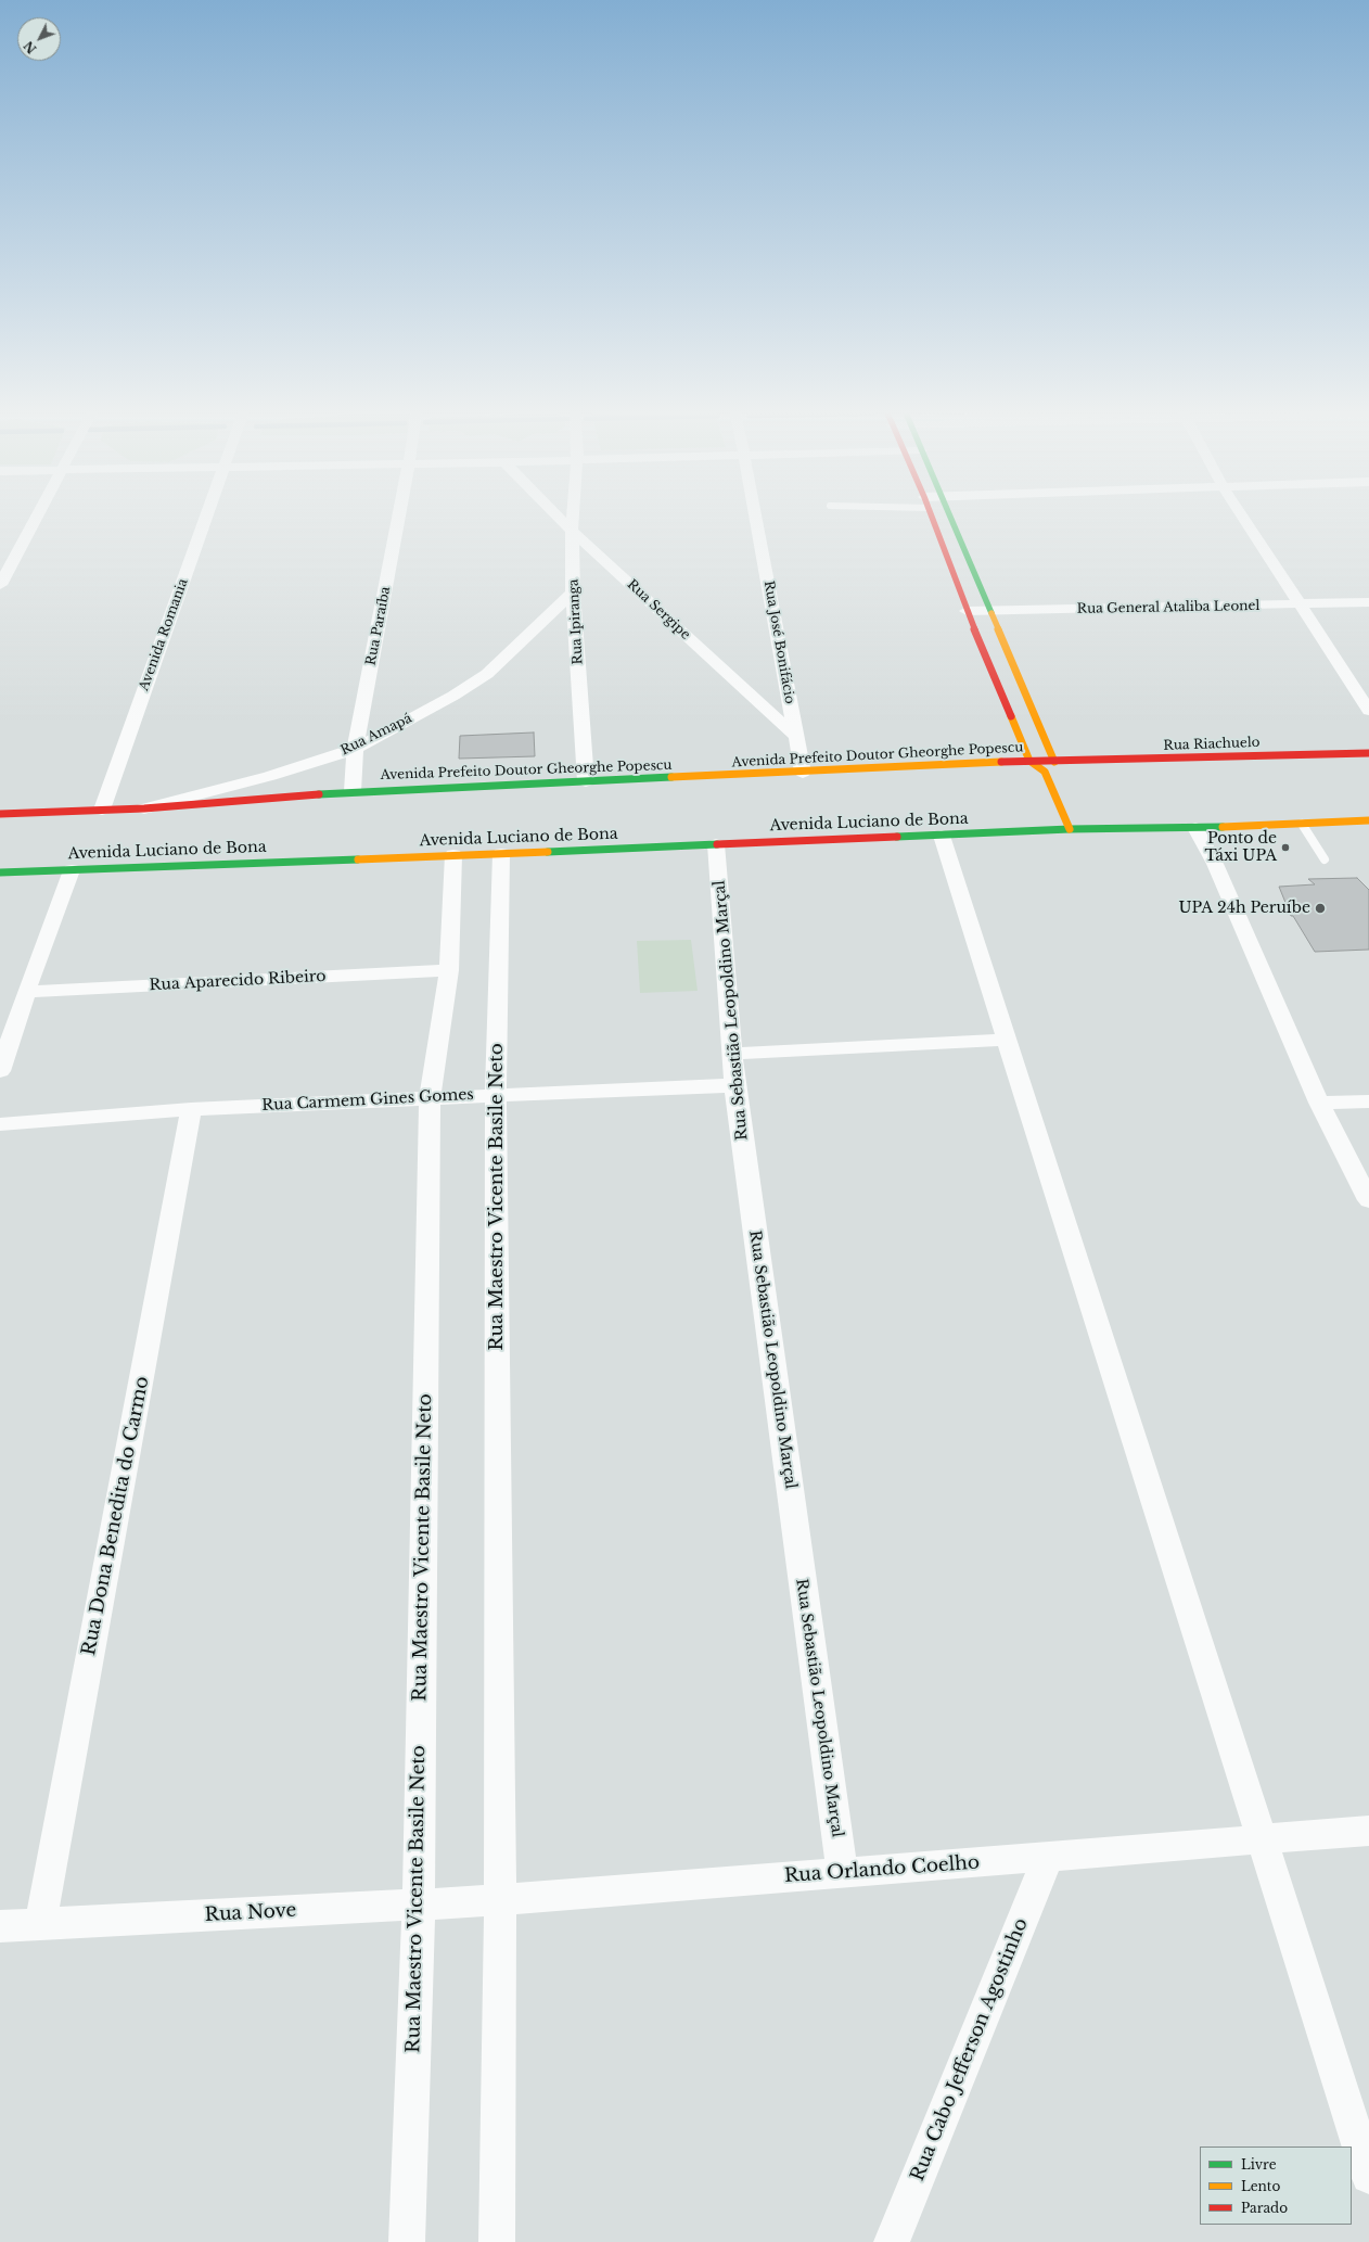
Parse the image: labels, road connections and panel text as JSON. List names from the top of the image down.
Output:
{
  "streets": {
    "main road": ["Rua Riachuelo", "Avenida Prefeito Doutor Gheorghe Popescu", "Avenida Luciano de Bona"],
    "street": [
      "Rua General Ataliba Leonel",
      "Rua Sergipe",
      "Rua Ipiranga",
      "Rua Paraíba",
      "Avenida Romania",
      "Rua José Bonifácio",
      "Rua Amapá",
      "Rua Aparecido Ribeiro",
      "Rua Sebastião Leopoldino Marçal",
      "Rua Carmem Gines Gomes",
      "Rua Maestro Vicente Basile Neto",
      "Rua Dona Benedita do Carmo",
      "Rua Orlando Coelho",
      "Rua Nove",
      "Rua Cabo Jefferson Agostinho"
    ]
  },
  "crossings": [
    ["Rua Sergipe", "Rua Ipiranga"],
    ["Rua Sergipe", "Rua José Bonifácio"],
    ["Rua Ipiranga", "Rua Amapá"],
    ["Rua Ipiranga", "Avenida Prefeito Doutor Gheorghe Popescu"],
    ["Rua Paraíba", "Rua Amapá"],
    ["Rua Paraíba", "Avenida Prefeito Doutor Gheorghe Popescu"],
    ["Avenida Romania", "Avenida Prefeito Doutor Gheorghe Popescu"],
    ["Rua José Bonifácio", "Avenida Prefeito Doutor Gheorghe Popescu"],
    ["Rua Amapá", "Avenida Prefeito Doutor Gheorghe Popescu"],
    ["Rua Riachuelo", "Avenida Prefeito Doutor Gheorghe Popescu"],
    ["Avenida Luciano de Bona", "Rua Sebastião Leopoldino Marçal"],
    ["Avenida Luciano de Bona", "Rua Maestro Vicente Basile Neto"],
    ["Rua Aparecido Ribeiro", "Rua Maestro Vicente Basile Neto"],
    ["Rua Sebastião Leopoldino Marçal", "Rua Carmem Gines Gomes"],
    ["Rua Sebastião Leopoldino Marçal", "Rua Orlando Coelho"],
    ["Rua Carmem Gines Gomes", "Rua Maestro Vicente Basile Neto"],
    ["Rua Carmem Gines Gomes", "Rua Dona Benedita do Carmo"],
    ["Rua Maestro Vicente Basile Neto", "Rua Orlando Coelho"],
    ["Rua Maestro Vicente Basile Neto", "Rua Nove"],
    ["Rua Dona Benedita do Carmo", "Rua Nove"],
    ["Rua Orlando Coelho", "Rua Nove"],
    ["Rua Orlando Coelho", "Rua Cabo Jefferson Agostinho"]
  ],
  "places": ["Ponto de Táxi UPA", "UPA 24h Peruíbe"],
  "legend": ["Livre", "Lento", "Parado"],
  "north": "bottom left"
}
